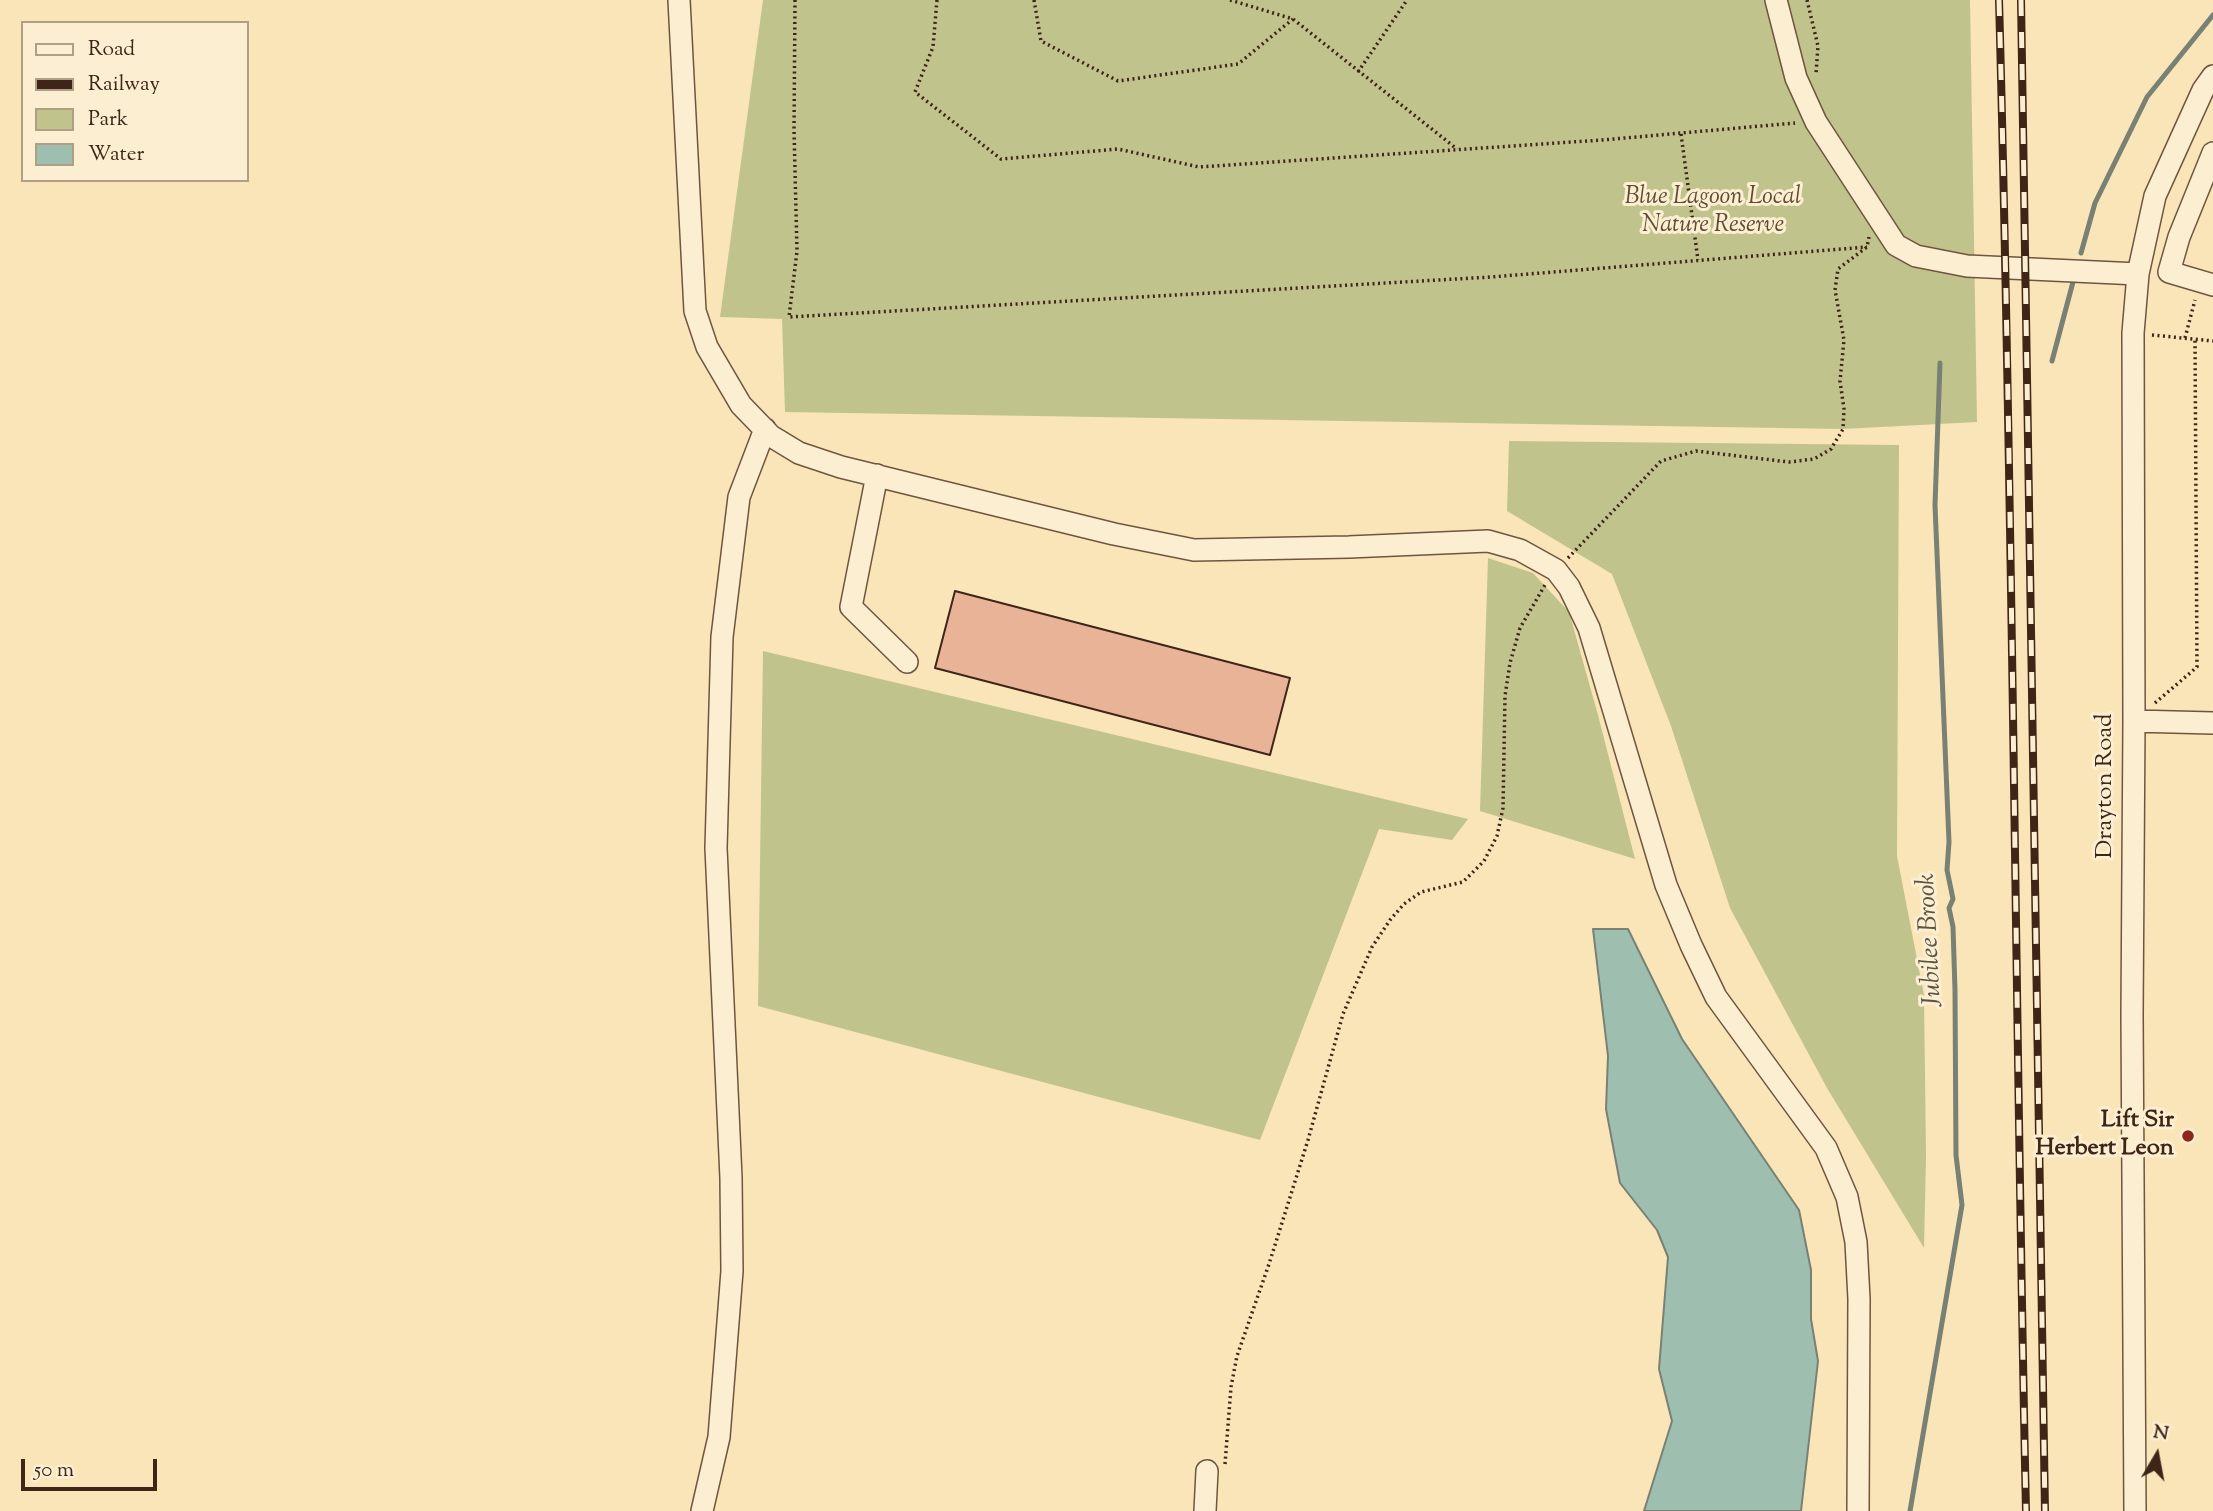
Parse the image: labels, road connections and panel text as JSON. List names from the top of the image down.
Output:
{
  "streets": {
    "street": ["Drayton Road"]
  },
  "water": ["Jubilee Brook"],
  "parks": ["Blue Lagoon Local Nature Reserve"],
  "places": ["Lift Sir Herbert Leon"],
  "legend": [
    "Road",
    "Railway",
    "Park",
    "Water"
  ],
  "scale_bar": "50 m",
  "north": "top"
}
